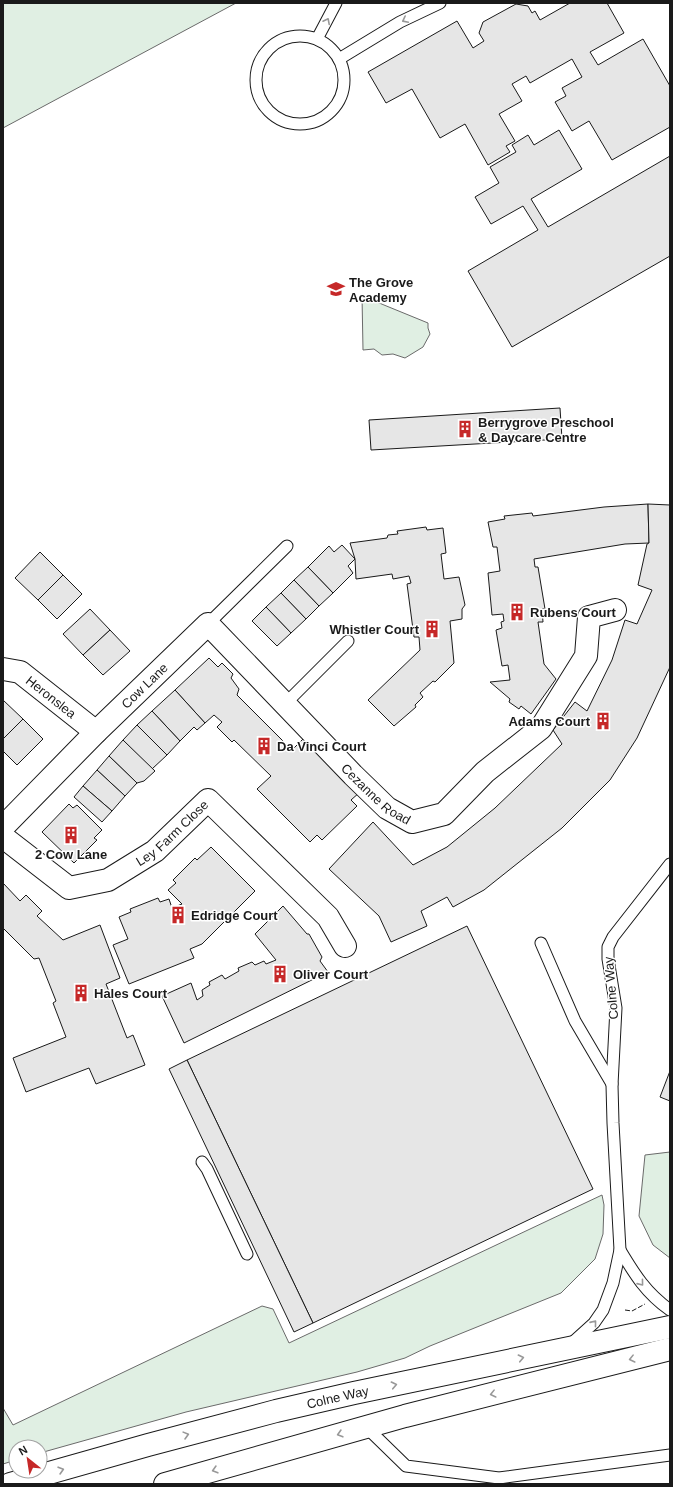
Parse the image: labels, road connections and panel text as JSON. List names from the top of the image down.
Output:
{
  "streets": {
    "main road": [
      "Cow Lane",
      "Heronslea",
      "Cezanne Road",
      "Ley Farm Close",
      "Colne Way"
    ]
  },
  "crossings": [
    ["Cow Lane", "Heronslea"],
    ["Cow Lane", "Cezanne Road"]
  ],
  "one_way": ["Colne Way"],
  "places": {
    "school or university": ["The Grove Academy"],
    "building": [
      "Berrygrove Preschool & Daycare Centre",
      "Rubens Court",
      "Whistler Court",
      "Adams Court",
      "Da Vinci Court",
      "2 Cow Lane",
      "Edridge Court",
      "Oliver Court",
      "Hales Court"
    ]
  },
  "north": "top left"
}
